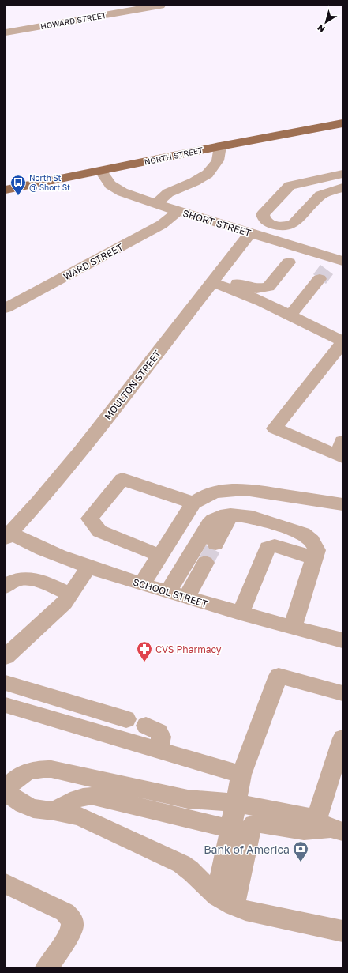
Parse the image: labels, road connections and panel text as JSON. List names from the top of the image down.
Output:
{
  "streets": {
    "main road": ["NORTH STREET"],
    "street": [
      "HOWARD STREET",
      "SHORT STREET",
      "WARD STREET",
      "MOULTON STREET",
      "SCHOOL STREET"
    ]
  },
  "crossings": [
    ["NORTH STREET", "SHORT STREET"],
    ["SHORT STREET", "WARD STREET"],
    ["SHORT STREET", "MOULTON STREET"],
    ["MOULTON STREET", "SCHOOL STREET"]
  ],
  "places": {
    "bus stop": ["North St @ Short St"],
    "pharmacy": ["CVS Pharmacy"],
    "bank": ["Bank of America"]
  },
  "north": "bottom left"
}
